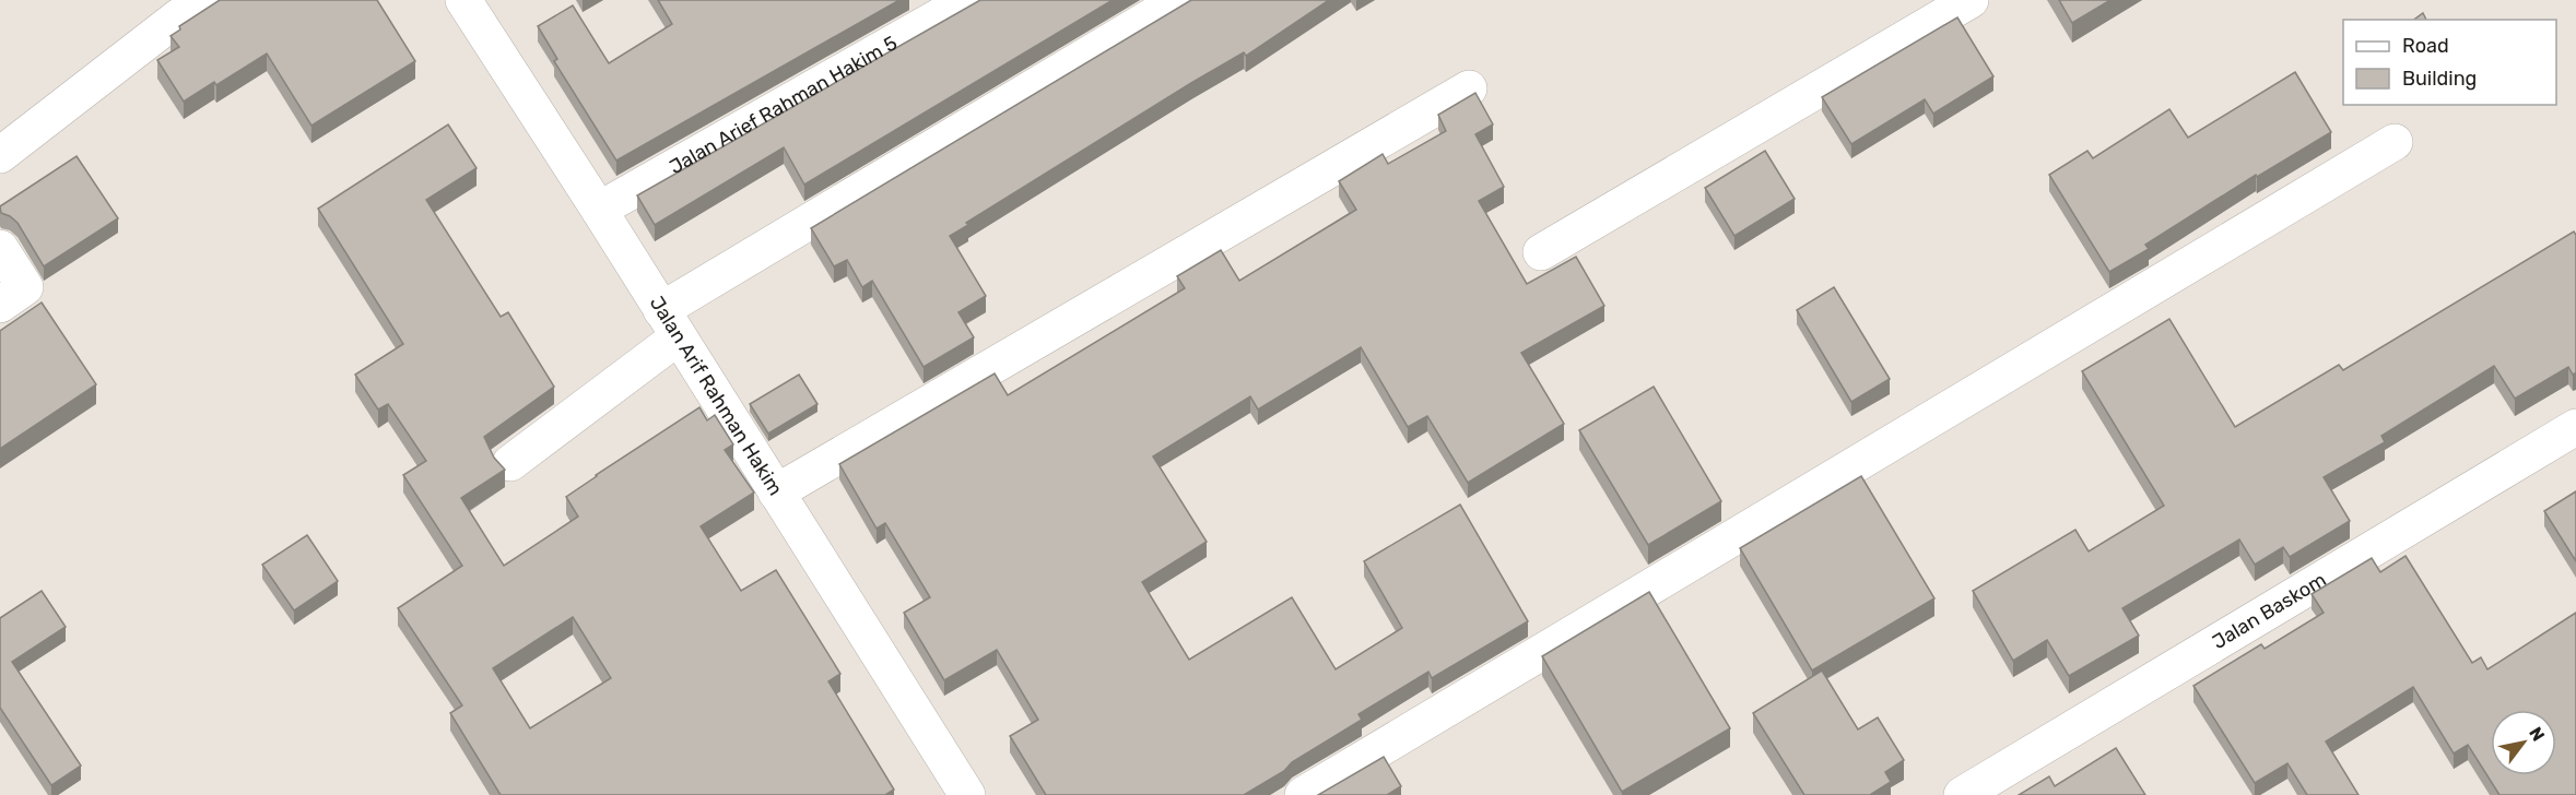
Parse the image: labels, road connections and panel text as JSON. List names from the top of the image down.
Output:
{
  "streets": {
    "street": ["Jalan Arief Rahman Hakim 5", "Jalan Arif Rahman Hakim", "Jalan Baskom"]
  },
  "crossings": [
    ["Jalan Arief Rahman Hakim 5", "Jalan Arif Rahman Hakim"]
  ],
  "legend": ["Road", "Building"],
  "north": "top right"
}
